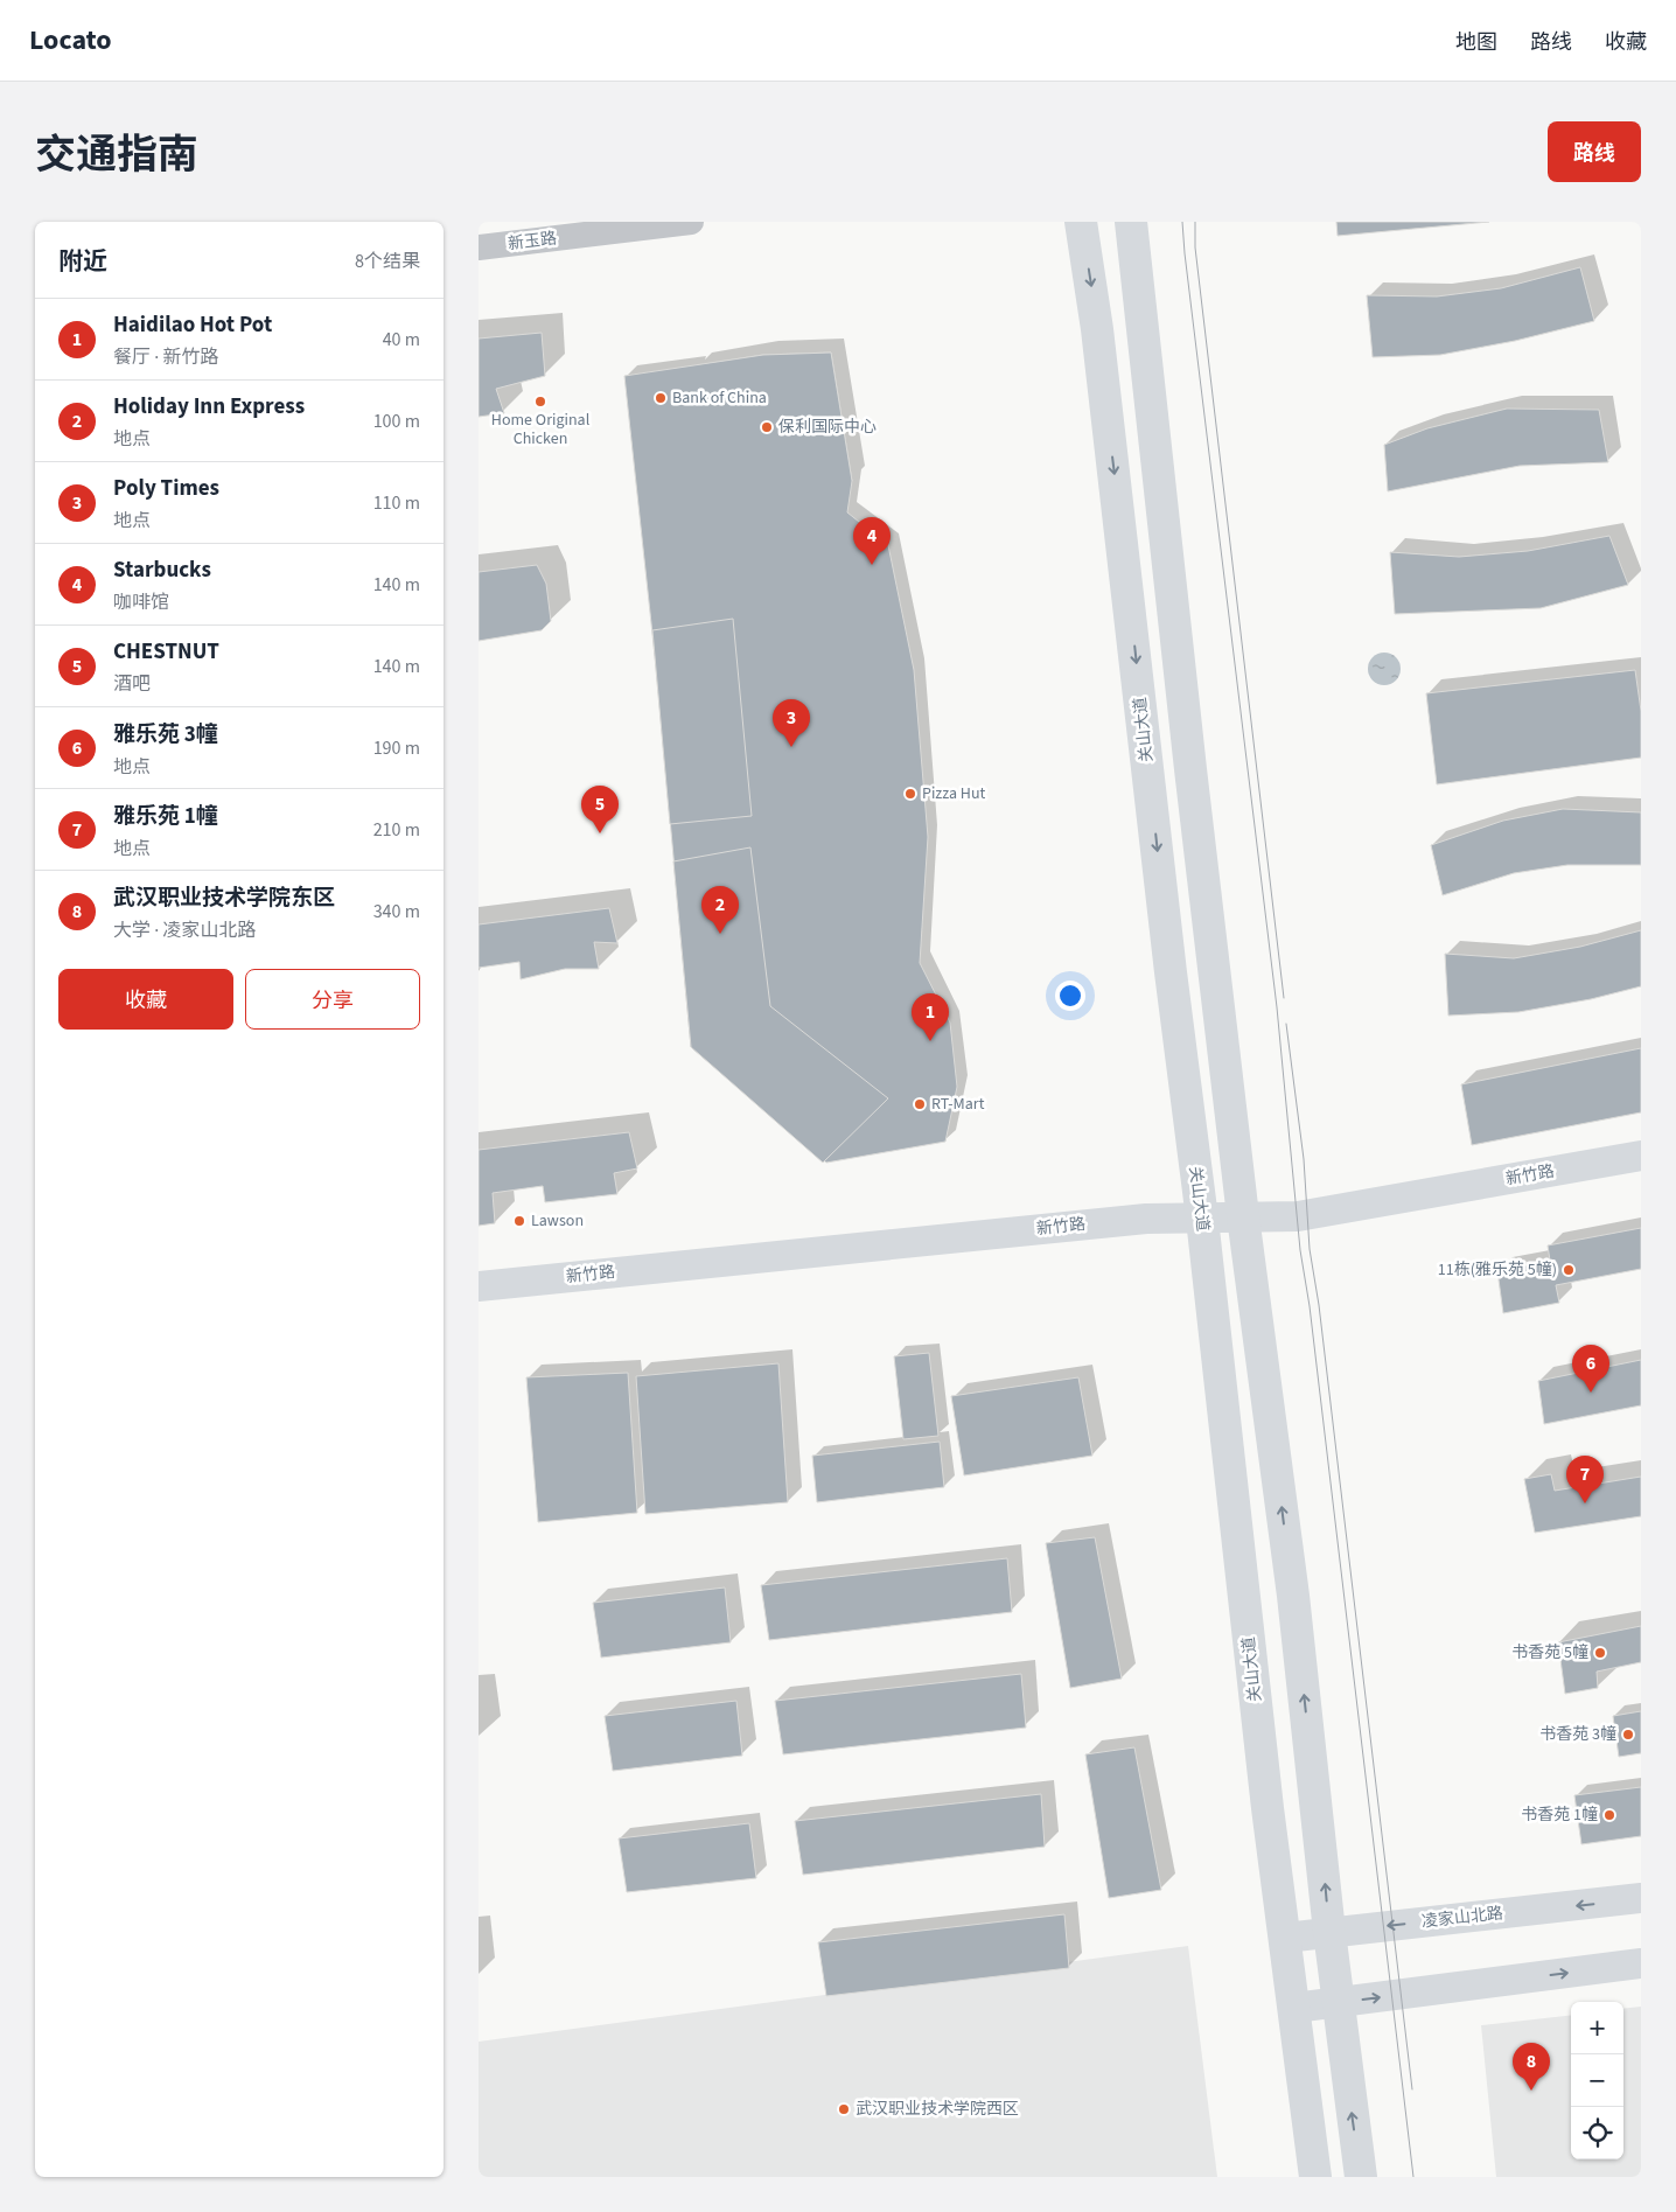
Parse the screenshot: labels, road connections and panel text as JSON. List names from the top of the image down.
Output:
{
  "streets": {
    "main road": ["关山大道", "新竹路", "凌家山北路"],
    "street": ["新玉路"]
  },
  "crossings": [
    ["关山大道", "新竹路"],
    ["关山大道", "凌家山北路"]
  ],
  "places": [
    "Bank of China",
    "Home Original Chicken",
    "保利国际中心",
    "Pizza Hut",
    "RT-Mart",
    "Lawson",
    "11栋(雅乐苑 5幢)",
    "书香苑 5幢",
    "书香苑 3幢",
    "书香苑 1幢",
    "武汉职业技术学院西区"
  ],
  "page": {
    "header": "Locato",
    "nav": ["地图", "路线", "收藏"],
    "title": "交通指南",
    "buttons": [
      "路线",
      ["收藏", "分享"]
    ],
    "heading": ["附近", "8个结果"],
    "list": [
      {
        "mark": "1",
        "name": "Haidilao Hot Pot",
        "note": "餐厅 · 新竹路",
        "value": "40 m"
      },
      {
        "mark": "2",
        "name": "Holiday Inn Express",
        "note": "地点",
        "value": "100 m"
      },
      {
        "mark": "3",
        "name": "Poly Times",
        "note": "地点",
        "value": "110 m"
      },
      {
        "mark": "4",
        "name": "Starbucks",
        "note": "咖啡馆",
        "value": "140 m"
      },
      {
        "mark": "5",
        "name": "CHESTNUT",
        "note": "酒吧",
        "value": "140 m"
      },
      {
        "mark": "6",
        "name": "雅乐苑 3幢",
        "note": "地点",
        "value": "190 m"
      },
      {
        "mark": "7",
        "name": "雅乐苑 1幢",
        "note": "地点",
        "value": "210 m"
      },
      {
        "mark": "8",
        "name": "武汉职业技术学院东区",
        "note": "大学 · 凌家山北路",
        "value": "340 m"
      }
    ],
    "pins": [
      "4",
      "3",
      "5",
      "2",
      "1",
      "6",
      "7",
      "8"
    ],
    "map_buttons": ["+", "−"]
  }
}
